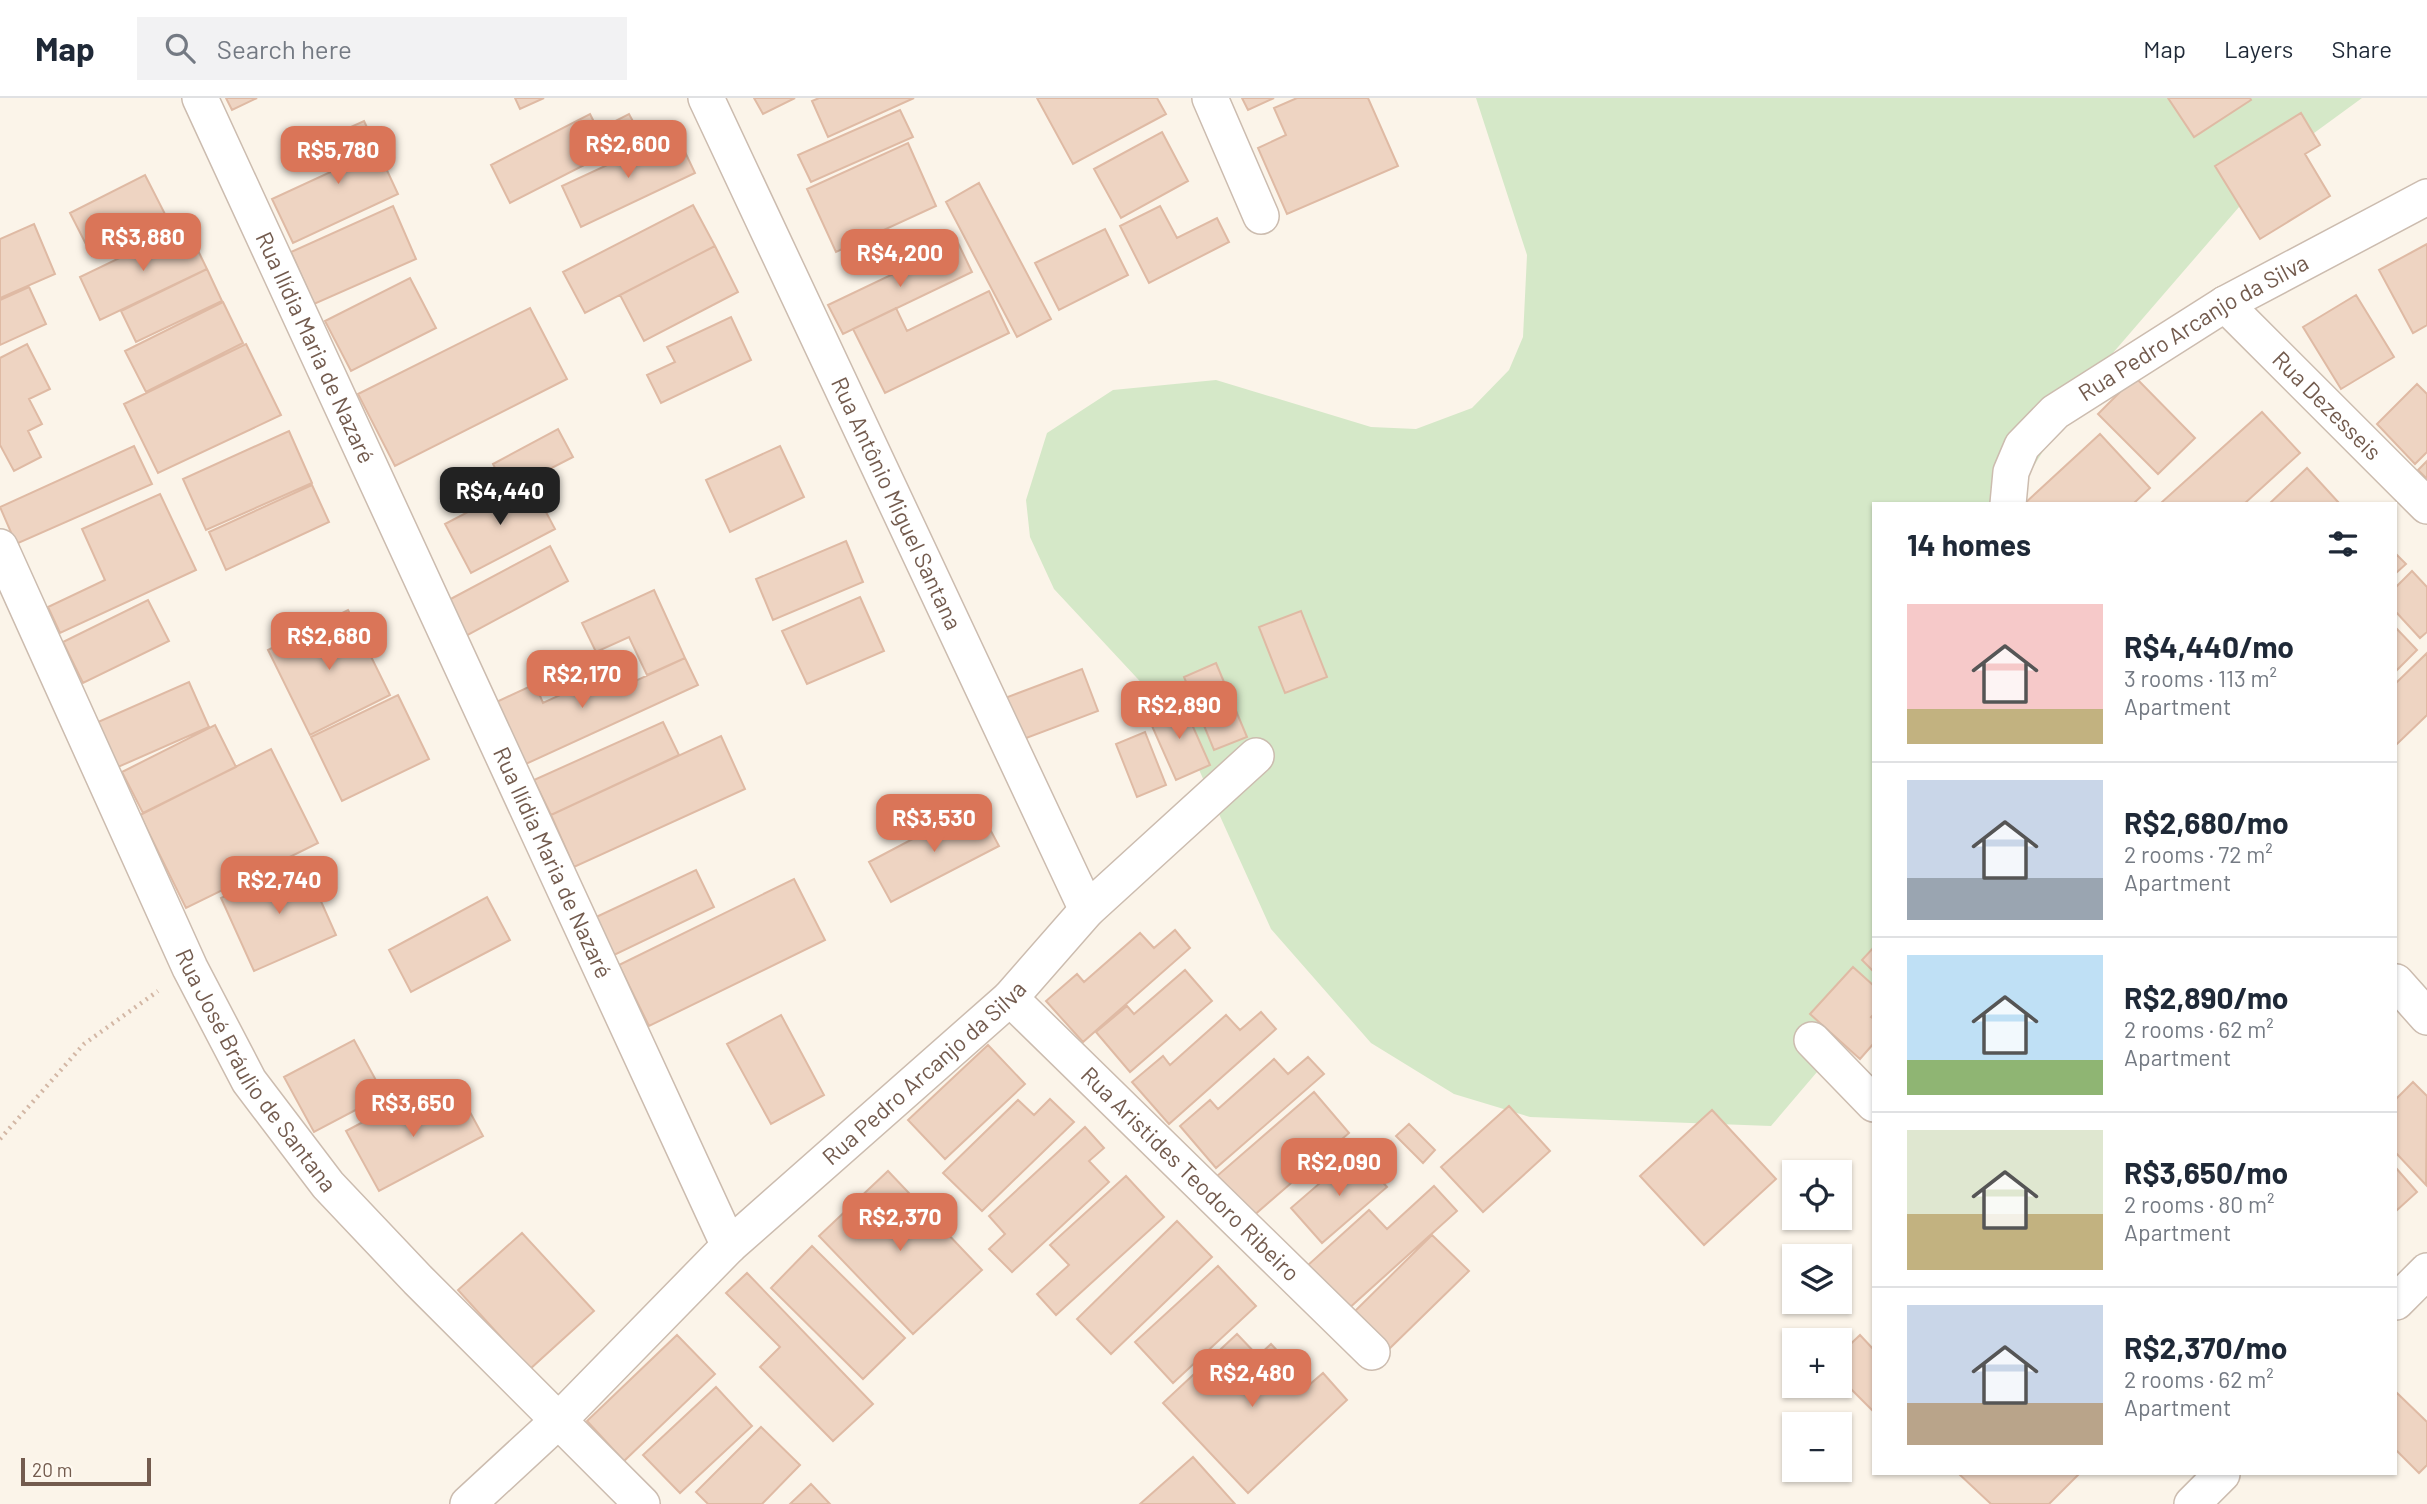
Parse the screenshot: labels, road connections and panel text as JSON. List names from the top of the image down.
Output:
{
  "streets": {
    "street": [
      "Rua Pedro Arcanjo da Silva",
      "Rua Ilídia Maria de Nazaré",
      "Rua Dezesseis",
      "Rua Antônio Miguel Santana",
      "Rua José Bráulio de Santana",
      "Rua Aristides Teodoro Ribeiro"
    ]
  },
  "crossings": [
    ["Rua Pedro Arcanjo da Silva", "Rua Ilídia Maria de Nazaré"],
    ["Rua Pedro Arcanjo da Silva", "Rua Dezesseis"],
    ["Rua Pedro Arcanjo da Silva", "Rua Antônio Miguel Santana"],
    ["Rua Pedro Arcanjo da Silva", "Rua José Bráulio de Santana"],
    ["Rua Pedro Arcanjo da Silva", "Rua Aristides Teodoro Ribeiro"]
  ],
  "scale_bar": "20 m",
  "page": {
    "header": "Map",
    "search": "Search here",
    "nav": ["Map", "Layers", "Share"],
    "price": [
      "R$2,600",
      "R$5,780",
      "R$3,880",
      "R$4,200",
      "R$4,440",
      "R$2,680",
      "R$2,170",
      "R$2,890",
      "R$3,530",
      "R$2,740",
      "R$3,650",
      "R$2,090",
      "R$2,370",
      "R$2,480"
    ],
    "heading": "14 homes",
    "list": [
      {
        "name": "R$4,440/mo",
        "note": "3 rooms · 113 m² · Apartment"
      },
      {
        "name": "R$2,680/mo",
        "note": "2 rooms · 72 m² · Apartment"
      },
      {
        "name": "R$2,890/mo",
        "note": "2 rooms · 62 m² · Apartment"
      },
      {
        "name": "R$3,650/mo",
        "note": "2 rooms · 80 m² · Apartment"
      },
      {
        "name": "R$2,370/mo",
        "note": "2 rooms · 62 m² · Apartment"
      }
    ],
    "map_buttons": ["+", "−"],
    "scale": "20 m"
  }
}
